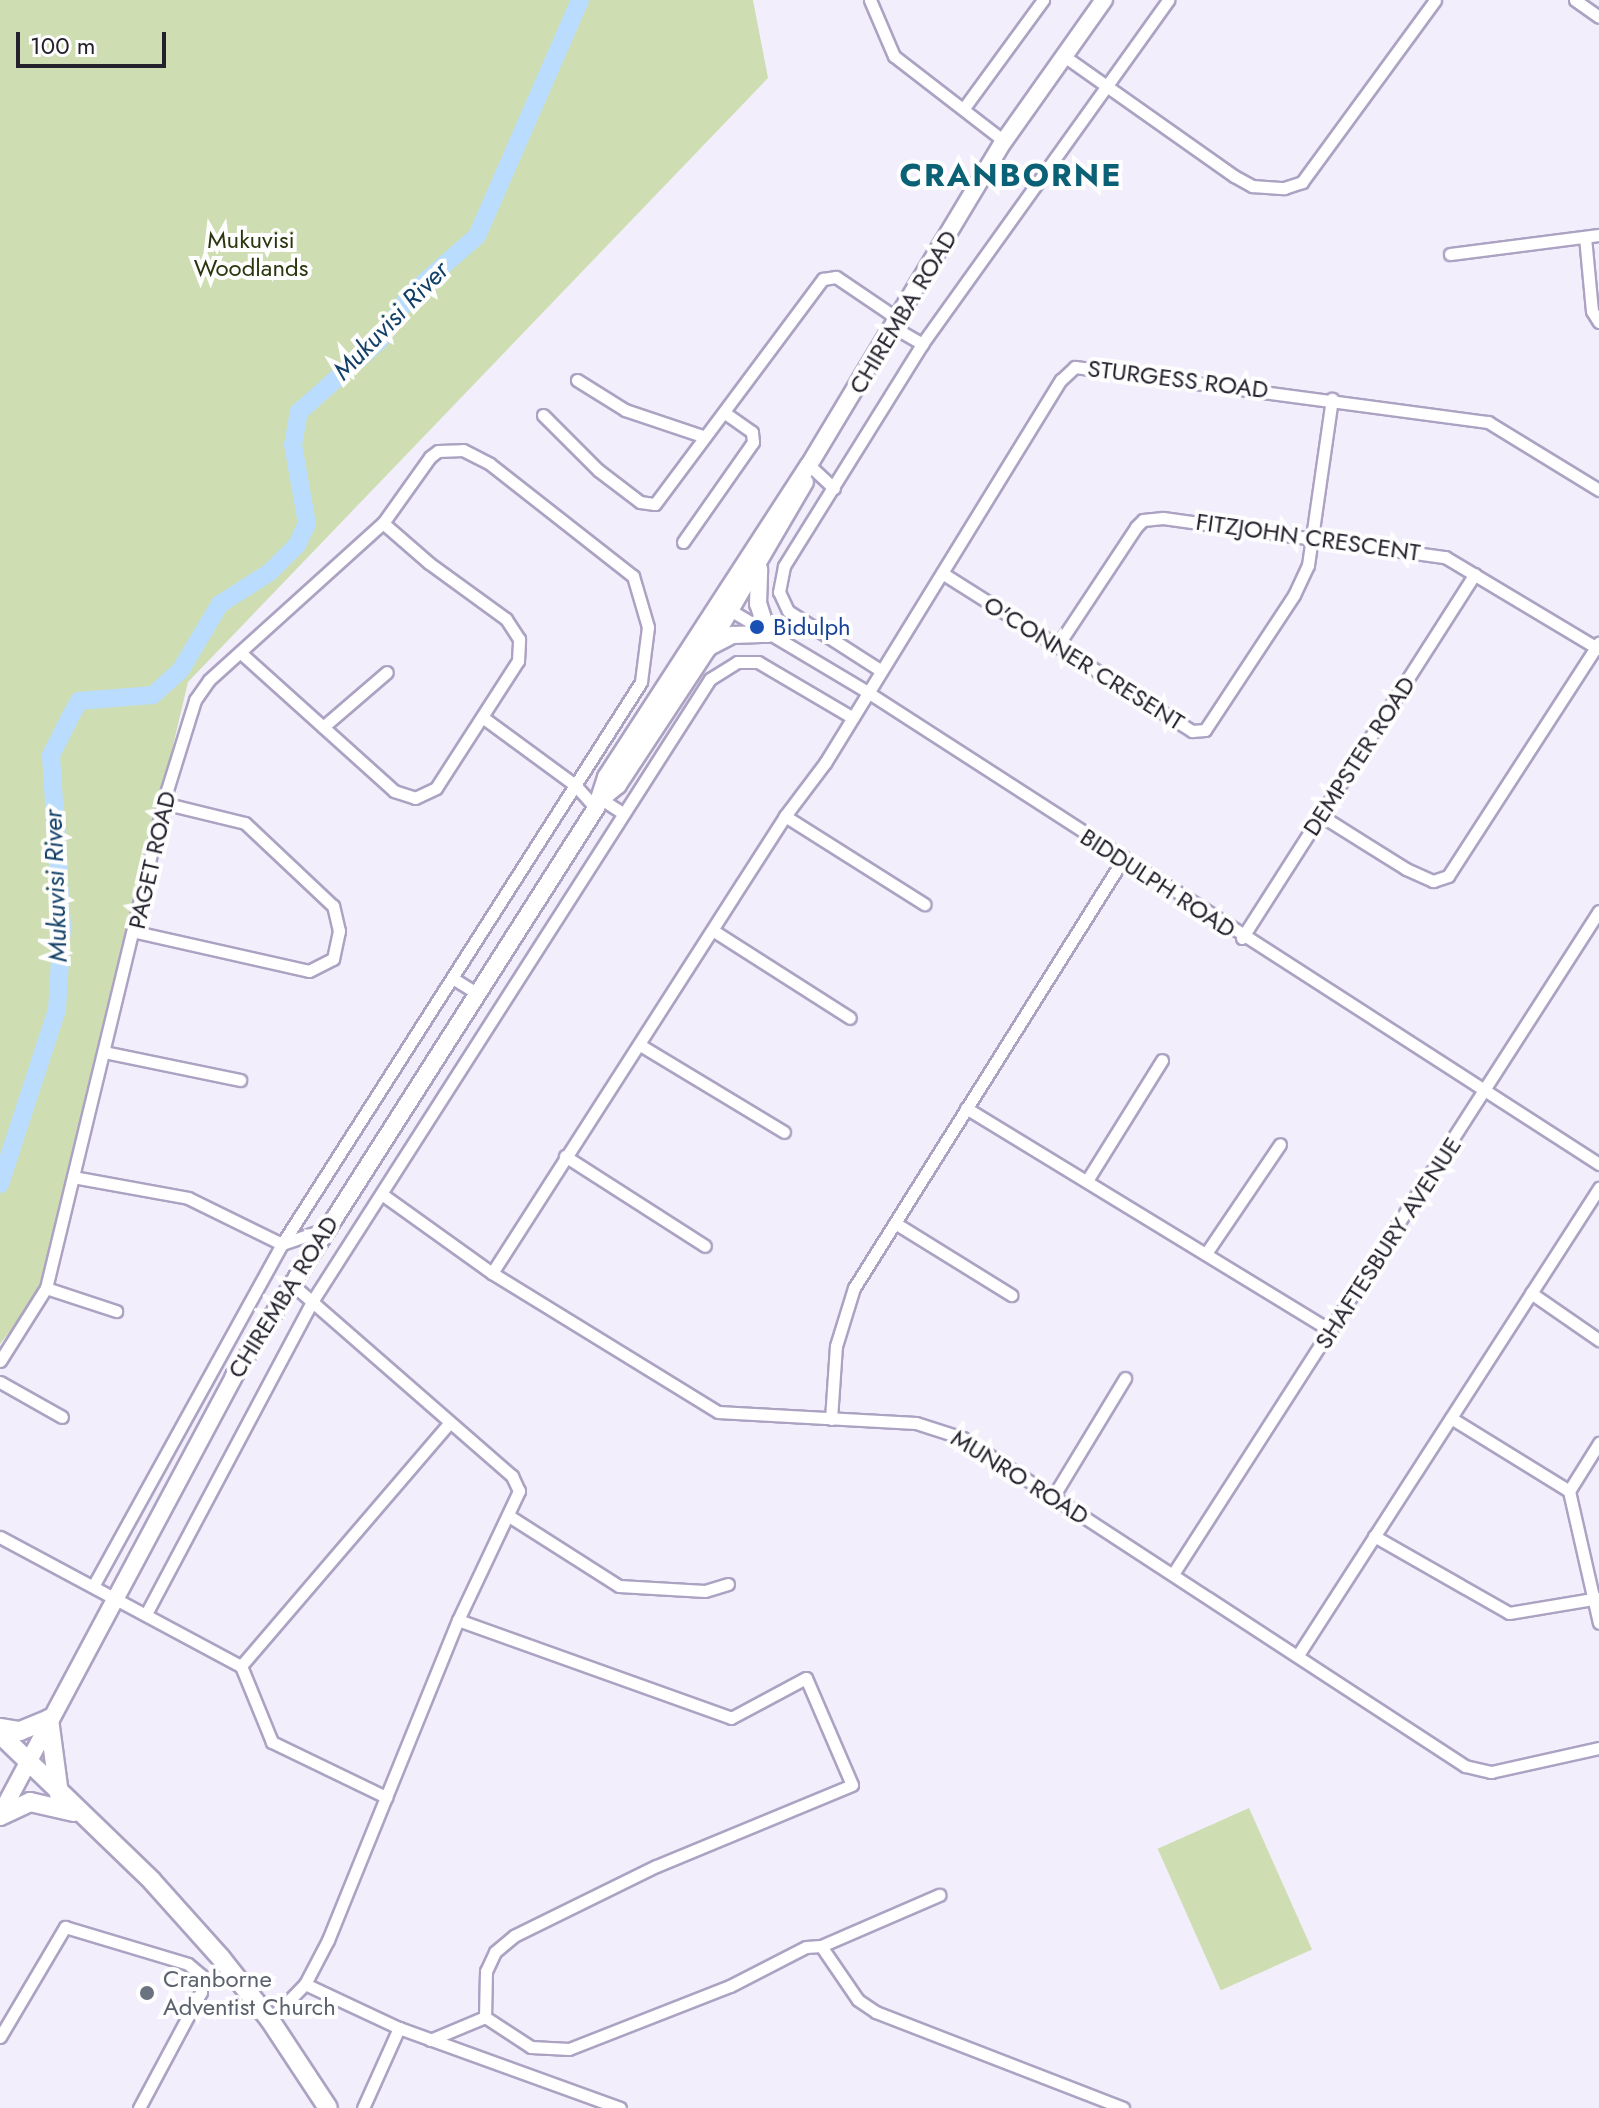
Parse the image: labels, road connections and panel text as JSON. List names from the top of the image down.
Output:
{
  "streets": {
    "main road": ["CHIREMBA ROAD"],
    "street": [
      "STURGESS ROAD",
      "FITZJOHN CRESCENT",
      "O'CONNER CRESENT",
      "DEMPSTER ROAD",
      "PAGET ROAD",
      "BIDDULPH ROAD",
      "SHAFTESBURY AVENUE",
      "MUNRO ROAD"
    ]
  },
  "crossings": [
    ["CHIREMBA ROAD", "PAGET ROAD"],
    ["CHIREMBA ROAD", "BIDDULPH ROAD"],
    ["STURGESS ROAD", "O'CONNER CRESENT"],
    ["STURGESS ROAD", "BIDDULPH ROAD"],
    ["STURGESS ROAD", "MUNRO ROAD"],
    ["FITZJOHN CRESCENT", "O'CONNER CRESENT"],
    ["FITZJOHN CRESCENT", "DEMPSTER ROAD"],
    ["DEMPSTER ROAD", "BIDDULPH ROAD"],
    ["BIDDULPH ROAD", "SHAFTESBURY AVENUE"],
    ["SHAFTESBURY AVENUE", "MUNRO ROAD"]
  ],
  "districts": ["CRANBORNE"],
  "water": ["Mukuvisi River"],
  "parks": ["Mukuvisi Woodlands"],
  "places": ["Bidulph", "Cranborne Adventist Church"],
  "scale_bar": "100 m"
}
